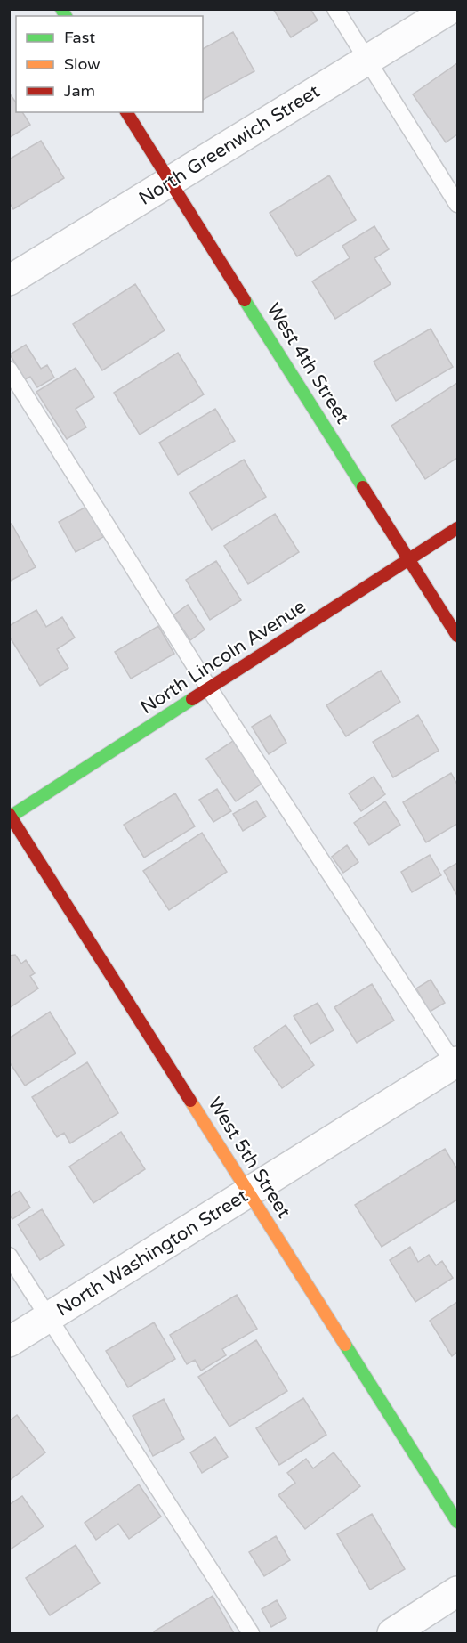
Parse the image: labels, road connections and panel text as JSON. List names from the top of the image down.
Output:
{
  "streets": {
    "street": [
      "North Greenwich Street",
      "West 4th Street",
      "North Lincoln Avenue",
      "West 5th Street",
      "North Washington Street"
    ]
  },
  "crossings": [
    ["North Greenwich Street", "West 4th Street"],
    ["West 4th Street", "North Lincoln Avenue"],
    ["North Lincoln Avenue", "West 5th Street"],
    ["West 5th Street", "North Washington Street"]
  ],
  "legend": ["Fast", "Slow", "Jam"]
}
